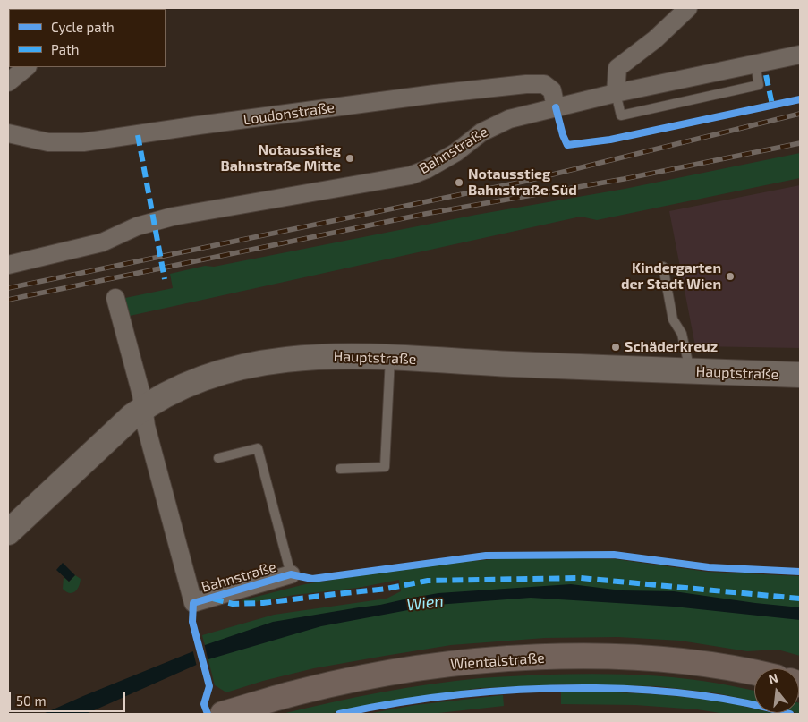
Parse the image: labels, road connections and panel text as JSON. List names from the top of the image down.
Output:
{
  "streets": {
    "main road": ["Hauptstraße", "Wientalstraße"],
    "street": ["Loudonstraße", "Bahnstraße"]
  },
  "crossings": [
    ["Loudonstraße", "Bahnstraße"],
    ["Bahnstraße", "Hauptstraße"]
  ],
  "water": ["Wien"],
  "places": [
    "Notausstieg Bahnstraße Mitte",
    "Notausstieg Bahnstraße Süd",
    "Kindergarten der Stadt Wien",
    "Schäderkreuz"
  ],
  "legend": ["Cycle path", "Path"],
  "scale_bar": "50 m",
  "north": "top"
}
